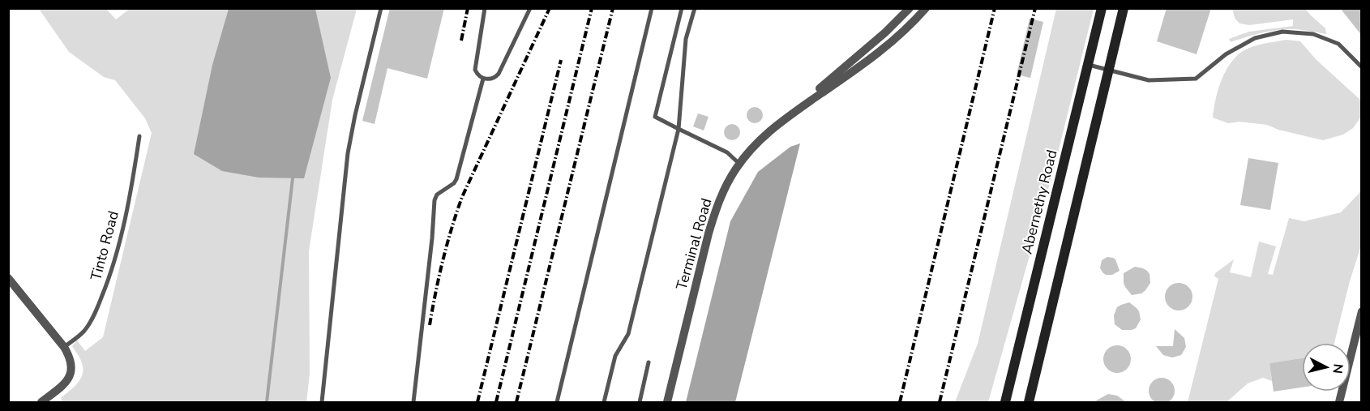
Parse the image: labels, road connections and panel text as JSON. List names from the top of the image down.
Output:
{
  "streets": {
    "main road": ["Abernethy Road"],
    "street": ["Terminal Road"],
    "lane": ["Tinto Road"]
  },
  "north": "right"
}
